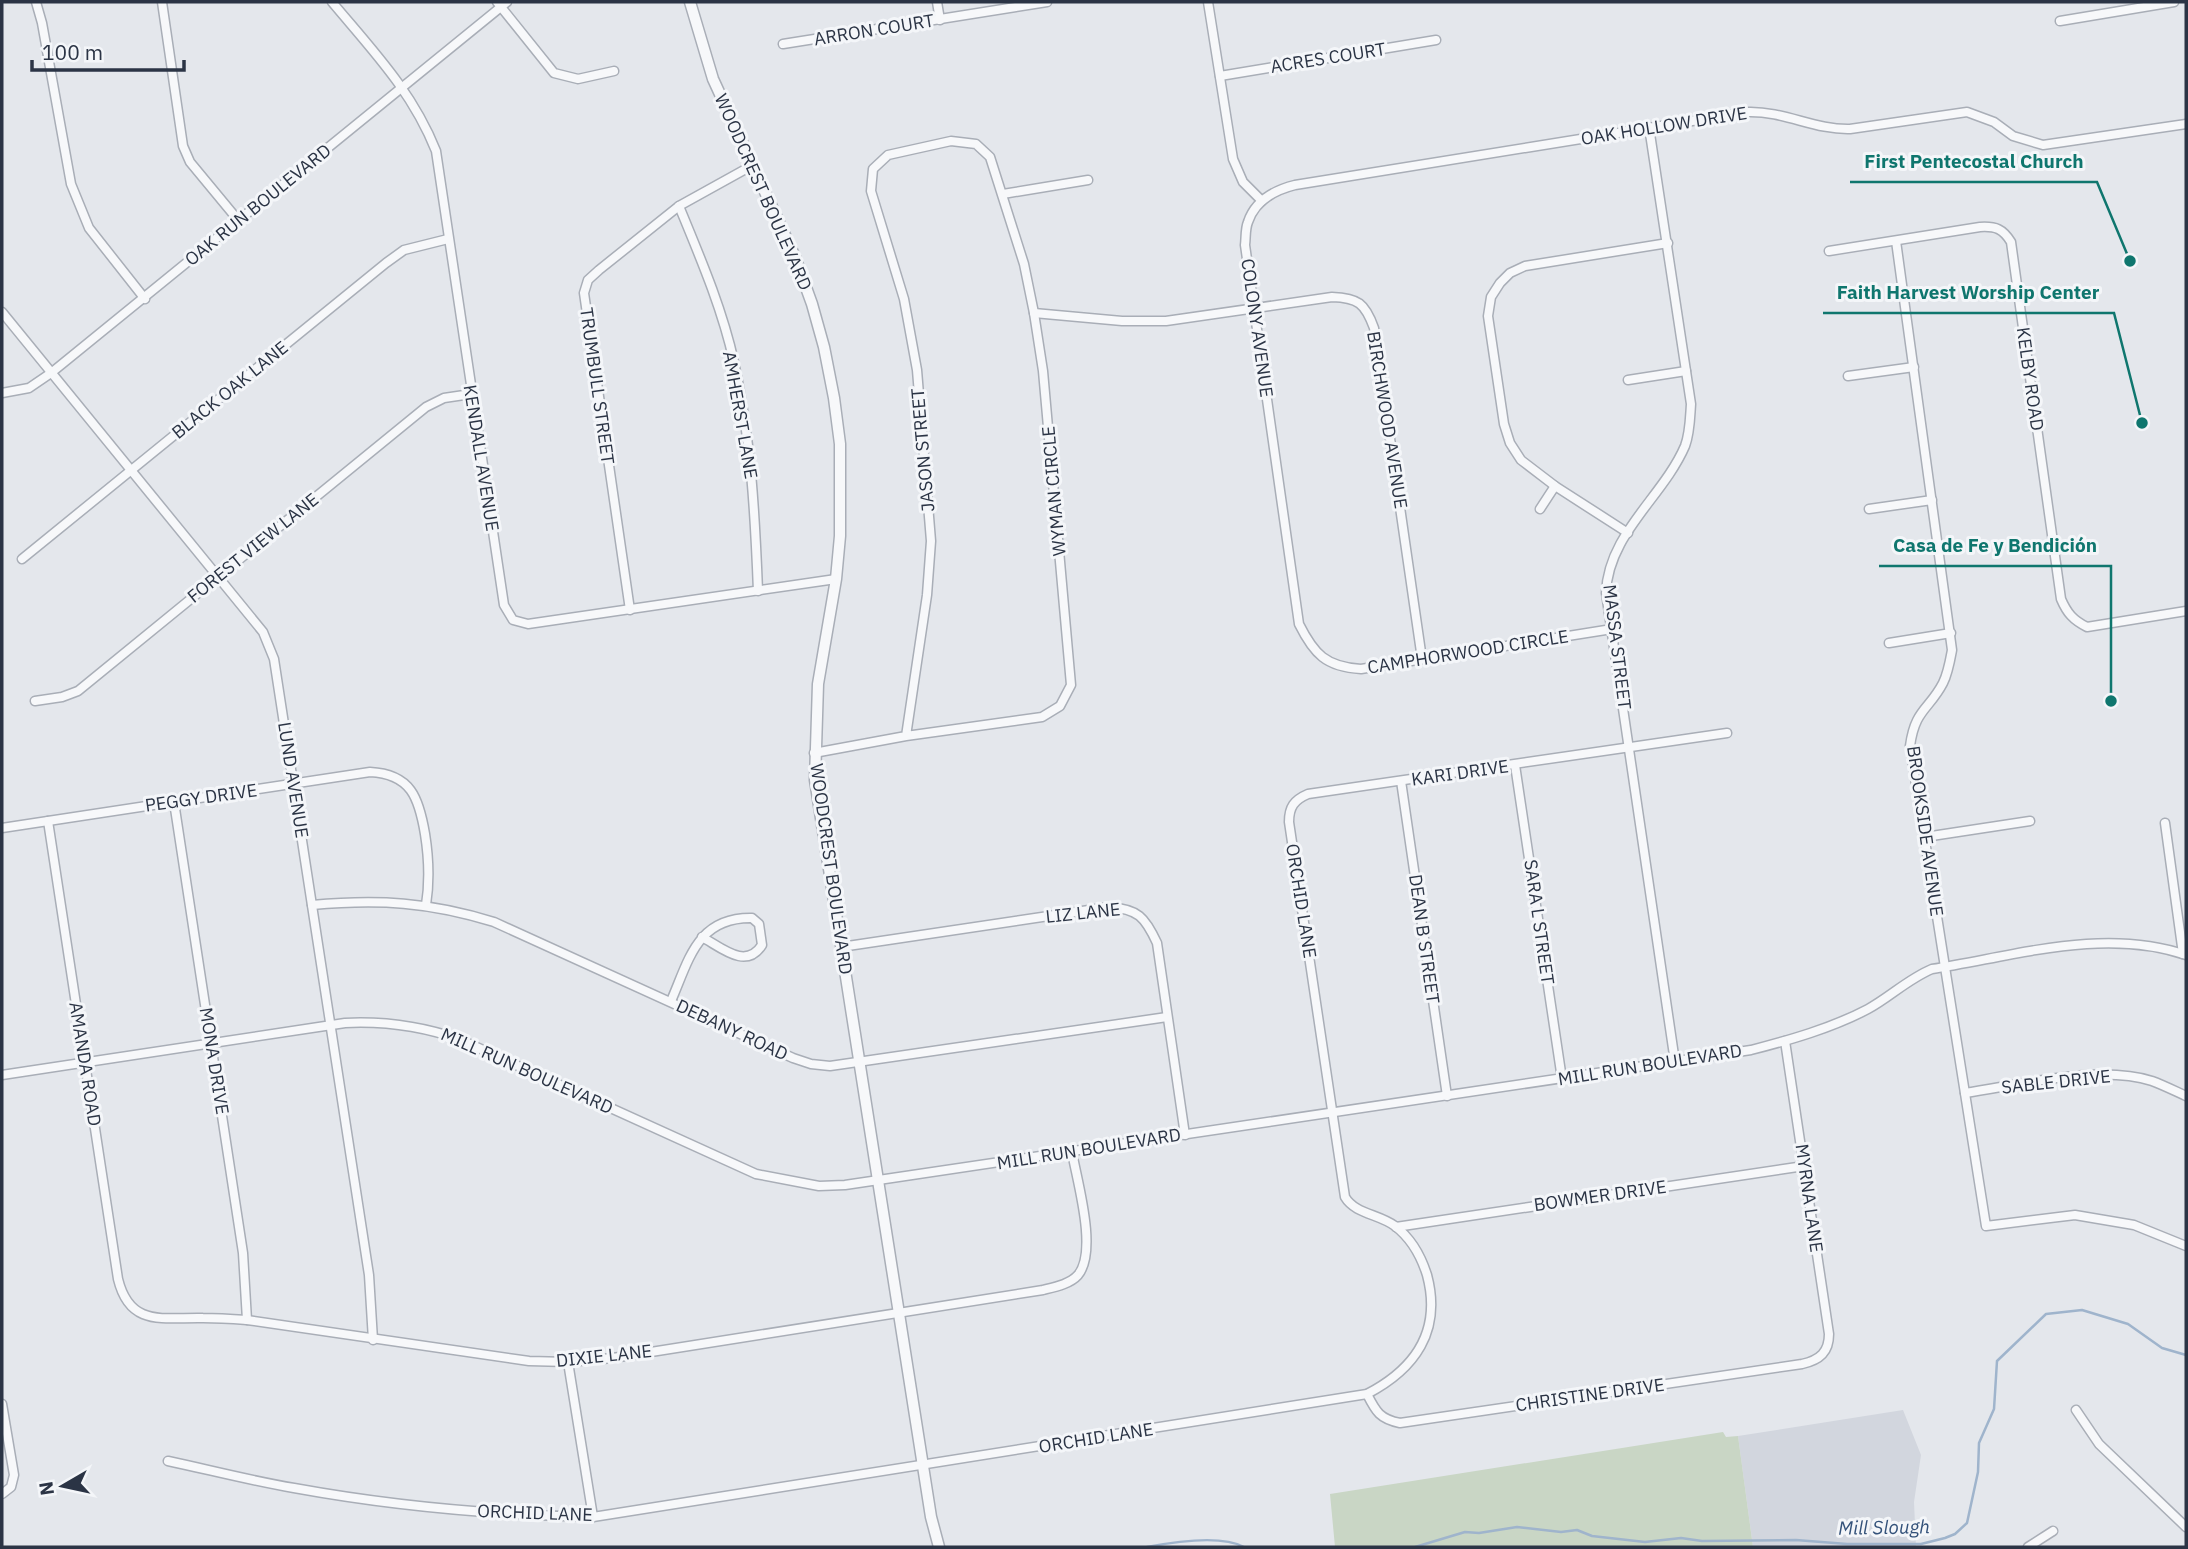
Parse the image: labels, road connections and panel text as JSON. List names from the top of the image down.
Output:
{
  "streets": {
    "street": [
      "ARRON COURT",
      "ACRES COURT",
      "OAK HOLLOW DRIVE",
      "WOODCREST BOULEVARD",
      "OAK RUN BOULEVARD",
      "COLONY AVENUE",
      "KELBY ROAD",
      "TRUMBULL STREET",
      "BLACK OAK LANE",
      "AMHERST LANE",
      "BIRCHWOOD AVENUE",
      "JASON STREET",
      "KENDALL AVENUE",
      "WYMAN CIRCLE",
      "FOREST VIEW LANE",
      "MASSA STREET",
      "CAMPHORWOOD CIRCLE",
      "KARI DRIVE",
      "LUND AVENUE",
      "PEGGY DRIVE",
      "BROOKSIDE AVENUE",
      "ORCHID LANE",
      "LIZ LANE",
      "SARA L STREET",
      "DEAN B STREET",
      "DEBANY ROAD",
      "MONA DRIVE",
      "AMANDA ROAD",
      "MILL RUN BOULEVARD",
      "SABLE DRIVE",
      "BOWMER DRIVE",
      "MYRNA LANE",
      "DIXIE LANE",
      "CHRISTINE DRIVE"
    ]
  },
  "crossings": [
    ["OAK HOLLOW DRIVE", "COLONY AVENUE"],
    ["OAK HOLLOW DRIVE", "MASSA STREET"],
    ["WOODCREST BOULEVARD", "TRUMBULL STREET"],
    ["WOODCREST BOULEVARD", "KENDALL AVENUE"],
    ["WOODCREST BOULEVARD", "WYMAN CIRCLE"],
    ["WOODCREST BOULEVARD", "ORCHID LANE"],
    ["WOODCREST BOULEVARD", "LIZ LANE"],
    ["WOODCREST BOULEVARD", "DEBANY ROAD"],
    ["WOODCREST BOULEVARD", "MILL RUN BOULEVARD"],
    ["WOODCREST BOULEVARD", "DIXIE LANE"],
    ["OAK RUN BOULEVARD", "KENDALL AVENUE"],
    ["OAK RUN BOULEVARD", "LUND AVENUE"],
    ["COLONY AVENUE", "BIRCHWOOD AVENUE"],
    ["COLONY AVENUE", "CAMPHORWOOD CIRCLE"],
    ["KELBY ROAD", "BROOKSIDE AVENUE"],
    ["TRUMBULL STREET", "AMHERST LANE"],
    ["TRUMBULL STREET", "KENDALL AVENUE"],
    ["BLACK OAK LANE", "KENDALL AVENUE"],
    ["BLACK OAK LANE", "LUND AVENUE"],
    ["AMHERST LANE", "KENDALL AVENUE"],
    ["BIRCHWOOD AVENUE", "WYMAN CIRCLE"],
    ["BIRCHWOOD AVENUE", "CAMPHORWOOD CIRCLE"],
    ["JASON STREET", "WYMAN CIRCLE"],
    ["KENDALL AVENUE", "FOREST VIEW LANE"],
    ["FOREST VIEW LANE", "LUND AVENUE"],
    ["MASSA STREET", "CAMPHORWOOD CIRCLE"],
    ["MASSA STREET", "KARI DRIVE"],
    ["MASSA STREET", "MILL RUN BOULEVARD"],
    ["KARI DRIVE", "ORCHID LANE"],
    ["KARI DRIVE", "SARA L STREET"],
    ["KARI DRIVE", "DEAN B STREET"],
    ["LUND AVENUE", "PEGGY DRIVE"],
    ["LUND AVENUE", "DEBANY ROAD"],
    ["LUND AVENUE", "MILL RUN BOULEVARD"],
    ["LUND AVENUE", "DIXIE LANE"],
    ["PEGGY DRIVE", "DEBANY ROAD"],
    ["PEGGY DRIVE", "MONA DRIVE"],
    ["PEGGY DRIVE", "AMANDA ROAD"],
    ["BROOKSIDE AVENUE", "MILL RUN BOULEVARD"],
    ["BROOKSIDE AVENUE", "SABLE DRIVE"],
    ["ORCHID LANE", "MILL RUN BOULEVARD"],
    ["ORCHID LANE", "BOWMER DRIVE"],
    ["ORCHID LANE", "CHRISTINE DRIVE"],
    ["LIZ LANE", "DEBANY ROAD"],
    ["LIZ LANE", "MILL RUN BOULEVARD"],
    ["SARA L STREET", "MILL RUN BOULEVARD"],
    ["DEAN B STREET", "MILL RUN BOULEVARD"],
    ["MONA DRIVE", "MILL RUN BOULEVARD"],
    ["MONA DRIVE", "DIXIE LANE"],
    ["AMANDA ROAD", "MILL RUN BOULEVARD"],
    ["AMANDA ROAD", "DIXIE LANE"],
    ["MILL RUN BOULEVARD", "MYRNA LANE"],
    ["MILL RUN BOULEVARD", "DIXIE LANE"],
    ["BOWMER DRIVE", "MYRNA LANE"],
    ["MYRNA LANE", "CHRISTINE DRIVE"]
  ],
  "water": ["Mill Slough"],
  "places": ["First Pentecostal Church", "Faith Harvest Worship Center", "Casa de Fe y Bendición"],
  "scale_bar": "100 m",
  "north": "left"
}
